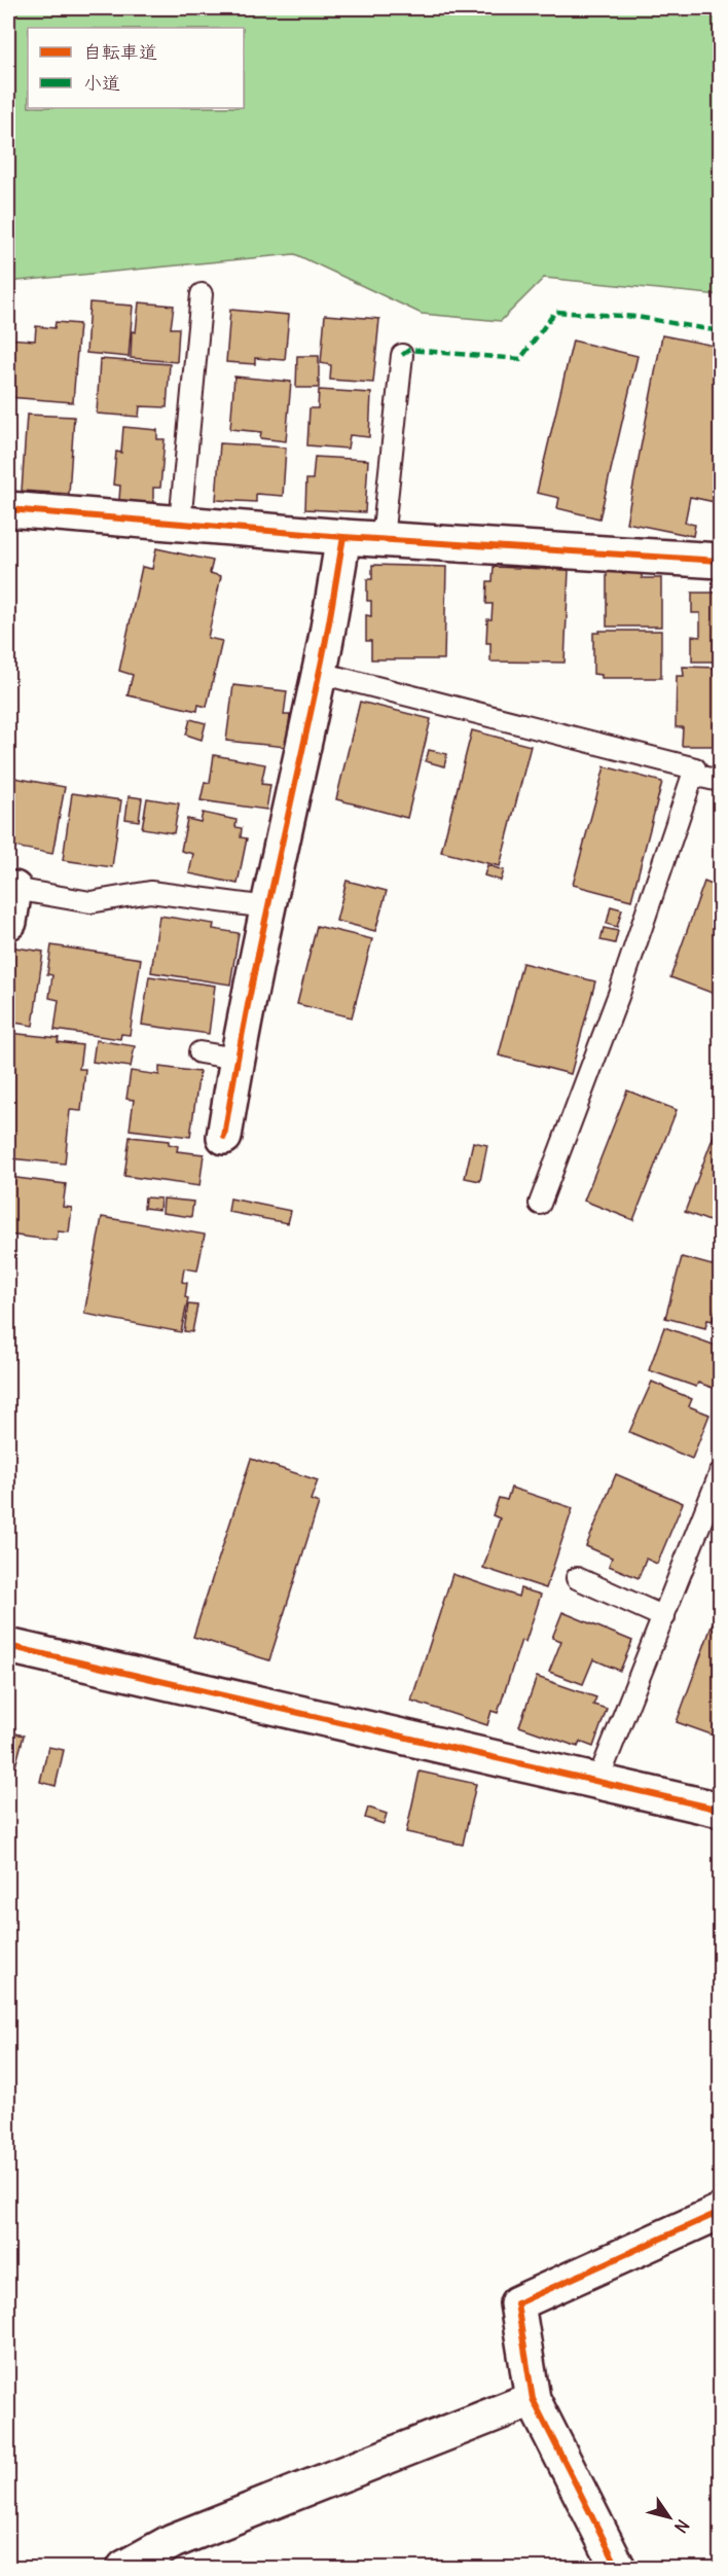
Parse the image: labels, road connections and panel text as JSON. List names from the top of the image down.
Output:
{
  "legend": ["自転車道", "小道"],
  "north": "bottom right"
}
